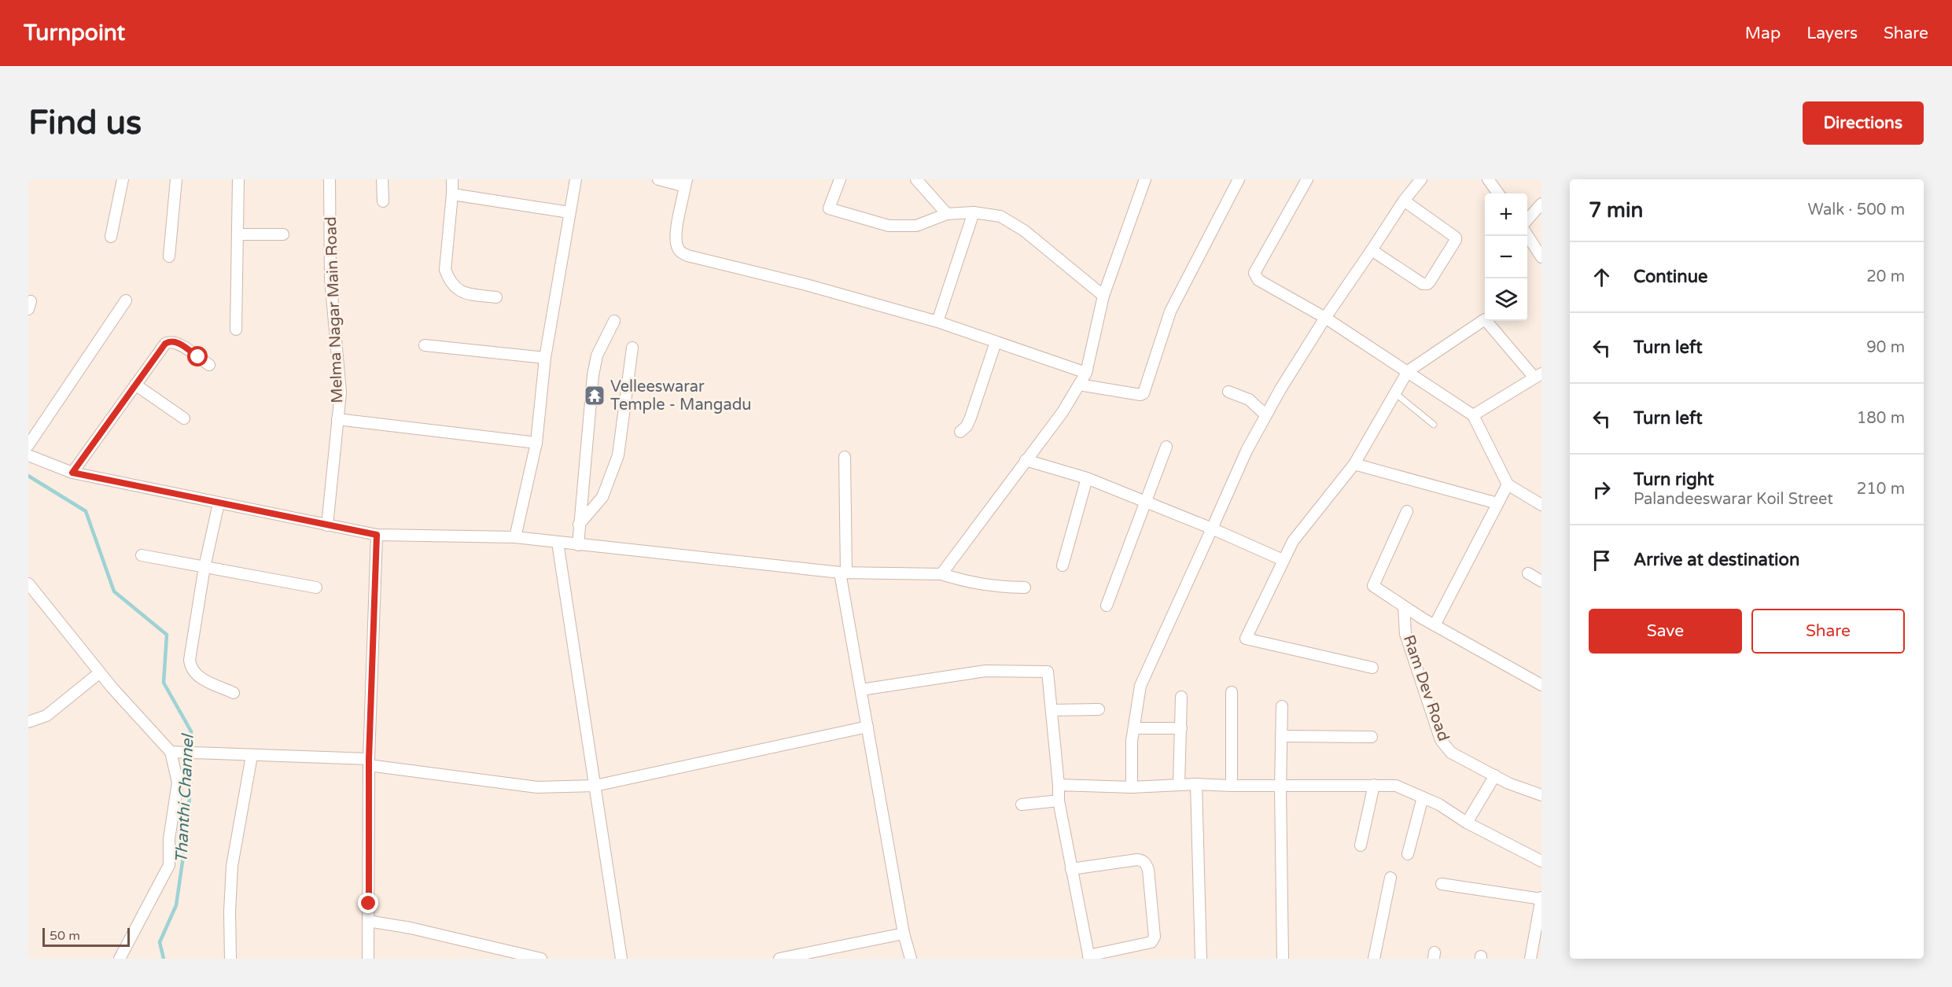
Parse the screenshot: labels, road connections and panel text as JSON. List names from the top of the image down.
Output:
{
  "streets": {
    "street": ["Melma Nagar Main Road", "Ram Dev Road"]
  },
  "water": ["Thanthi Channel"],
  "places": {
    "temple": ["Velleeswarar Temple - Mangadu"]
  },
  "scale_bar": "50 m",
  "page": {
    "header": "Turnpoint",
    "nav": ["Map", "Layers", "Share"],
    "buttons": [
      "Directions",
      ["Save", "Share"]
    ],
    "title": "Find us",
    "heading": ["7 min", "Walk · 500 m"],
    "map_buttons": ["+", "−"],
    "list": [
      ["Continue", "20 m"],
      ["Turn left", "90 m"],
      ["Turn left", "180 m"],
      ["Turn right", "Palandeeswarar Koil Street", "210 m"],
      "Arrive at destination"
    ],
    "scale": "50 m"
  }
}
